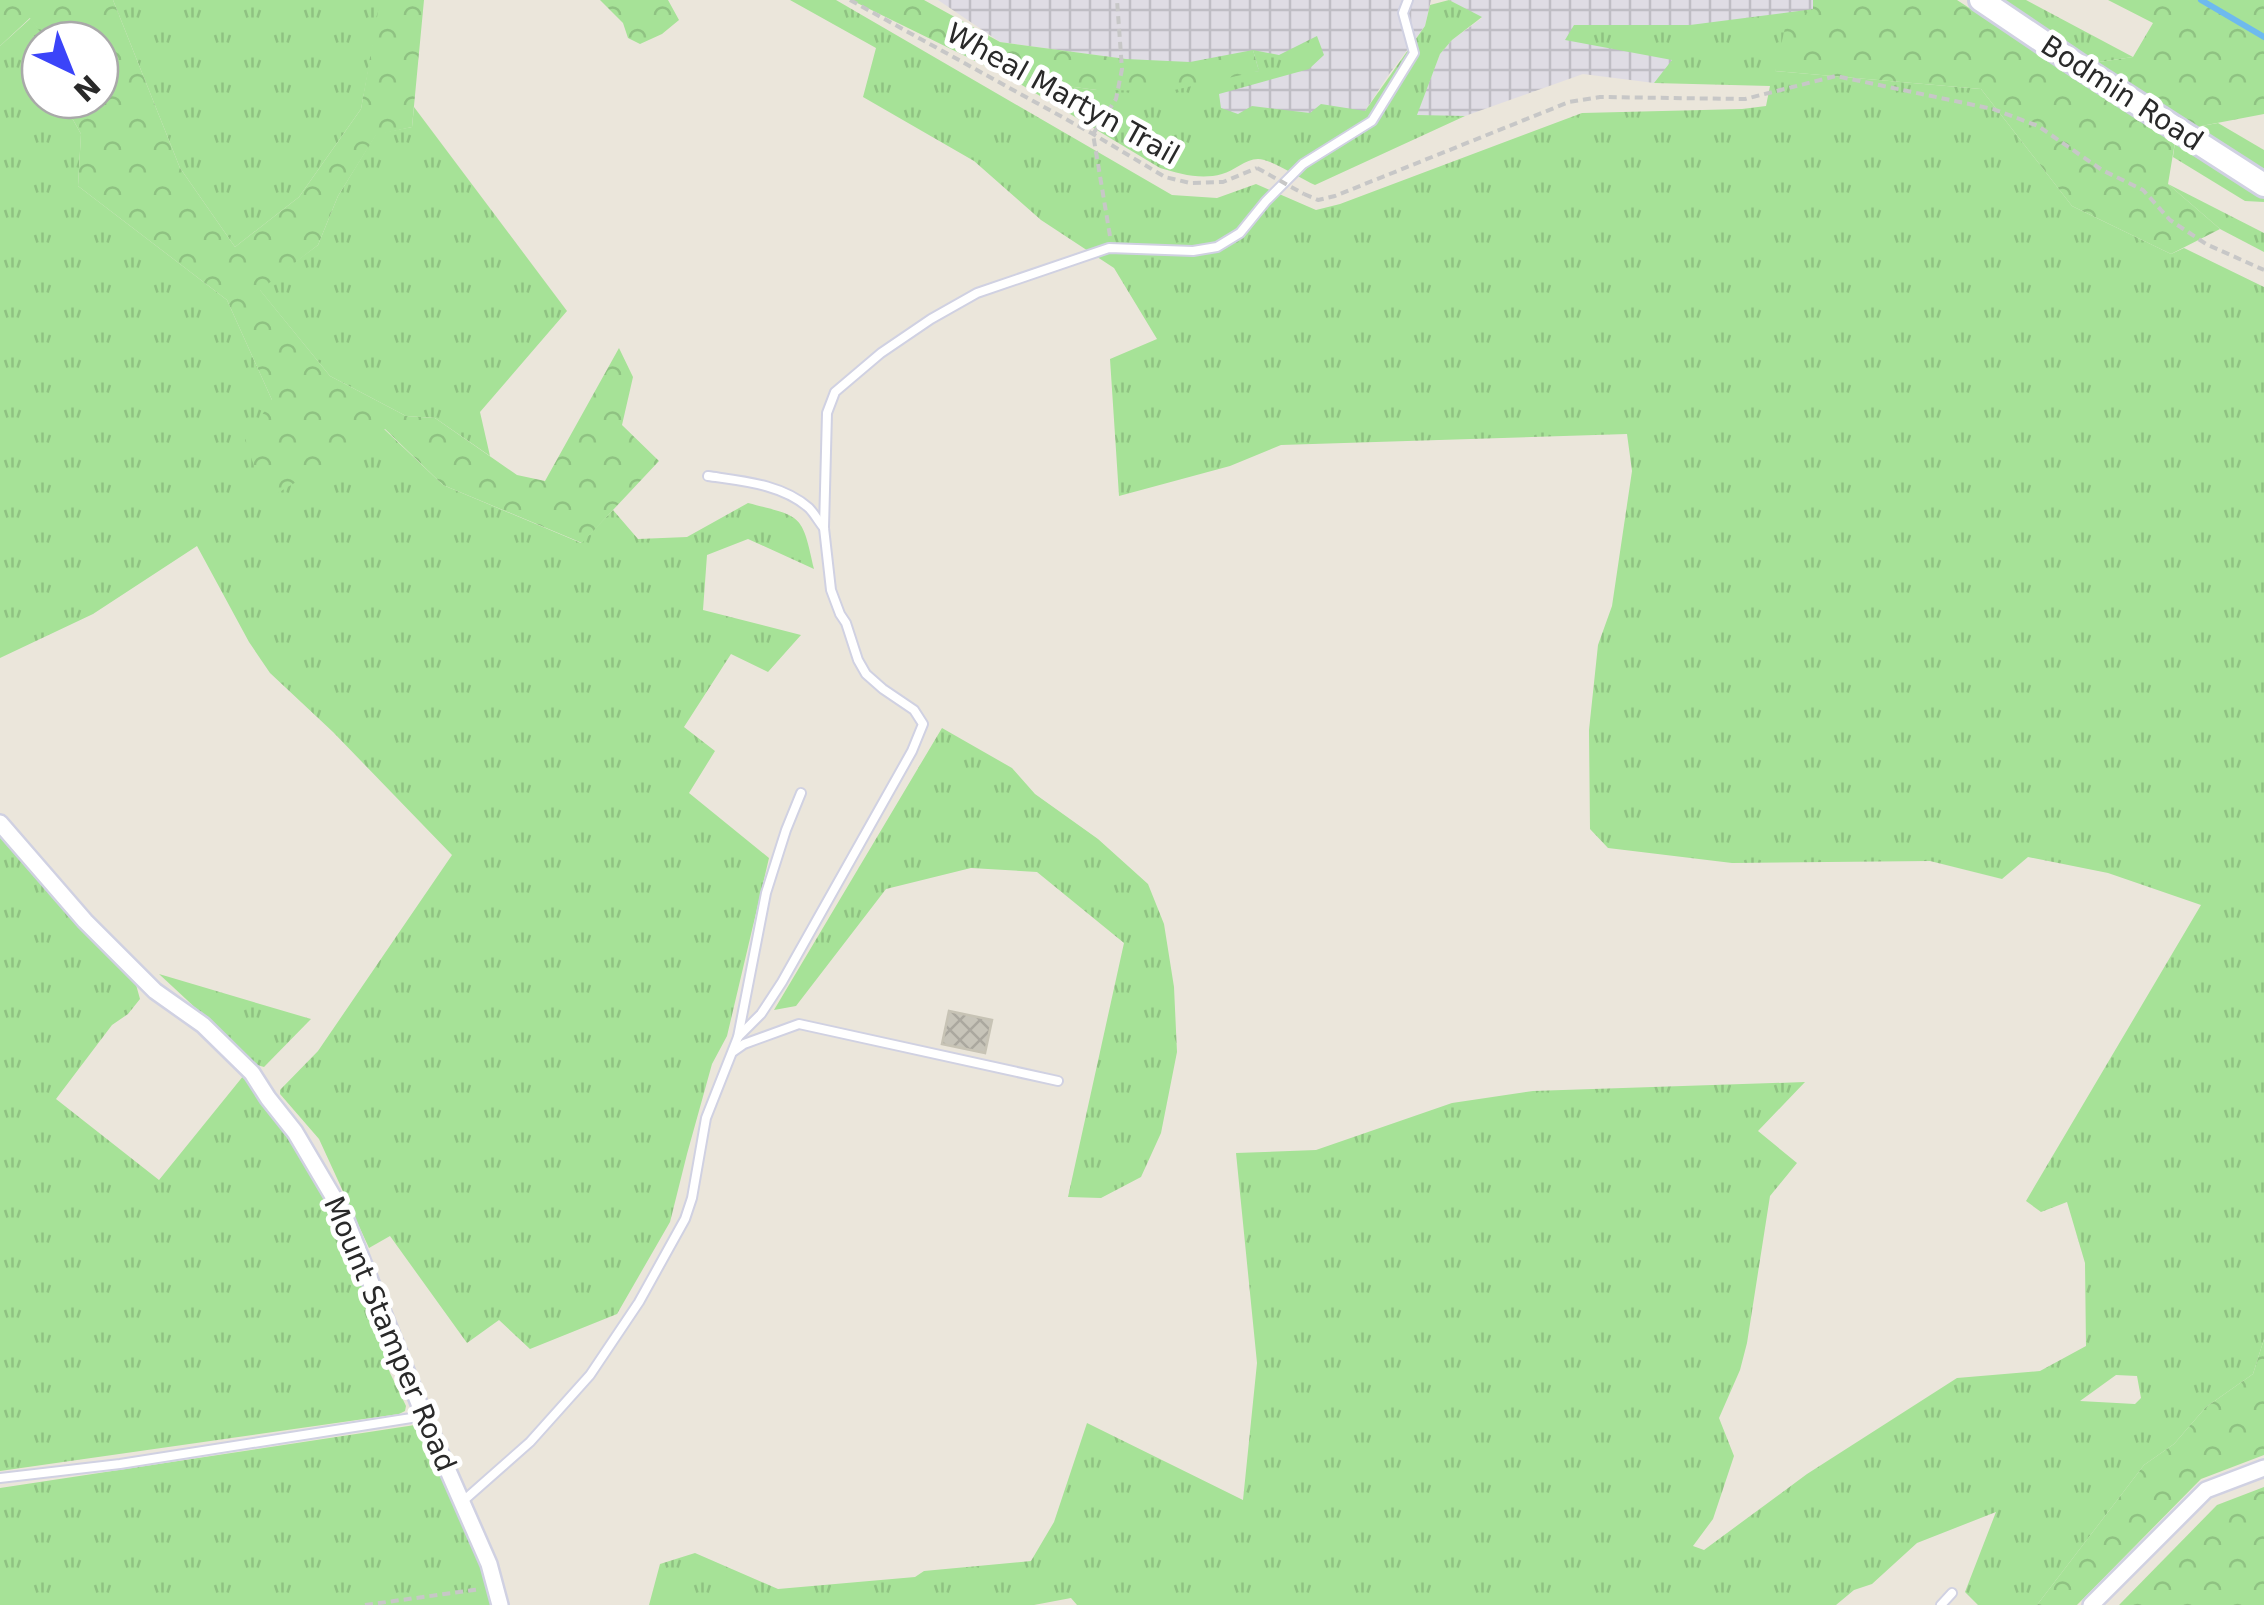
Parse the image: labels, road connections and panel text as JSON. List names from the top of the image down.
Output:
{
  "streets": {
    "main road": ["Bodmin Road"],
    "street": ["Mount Stamper Road"],
    "path": ["Wheal Martyn Trail"]
  },
  "north": "bottom right"
}
